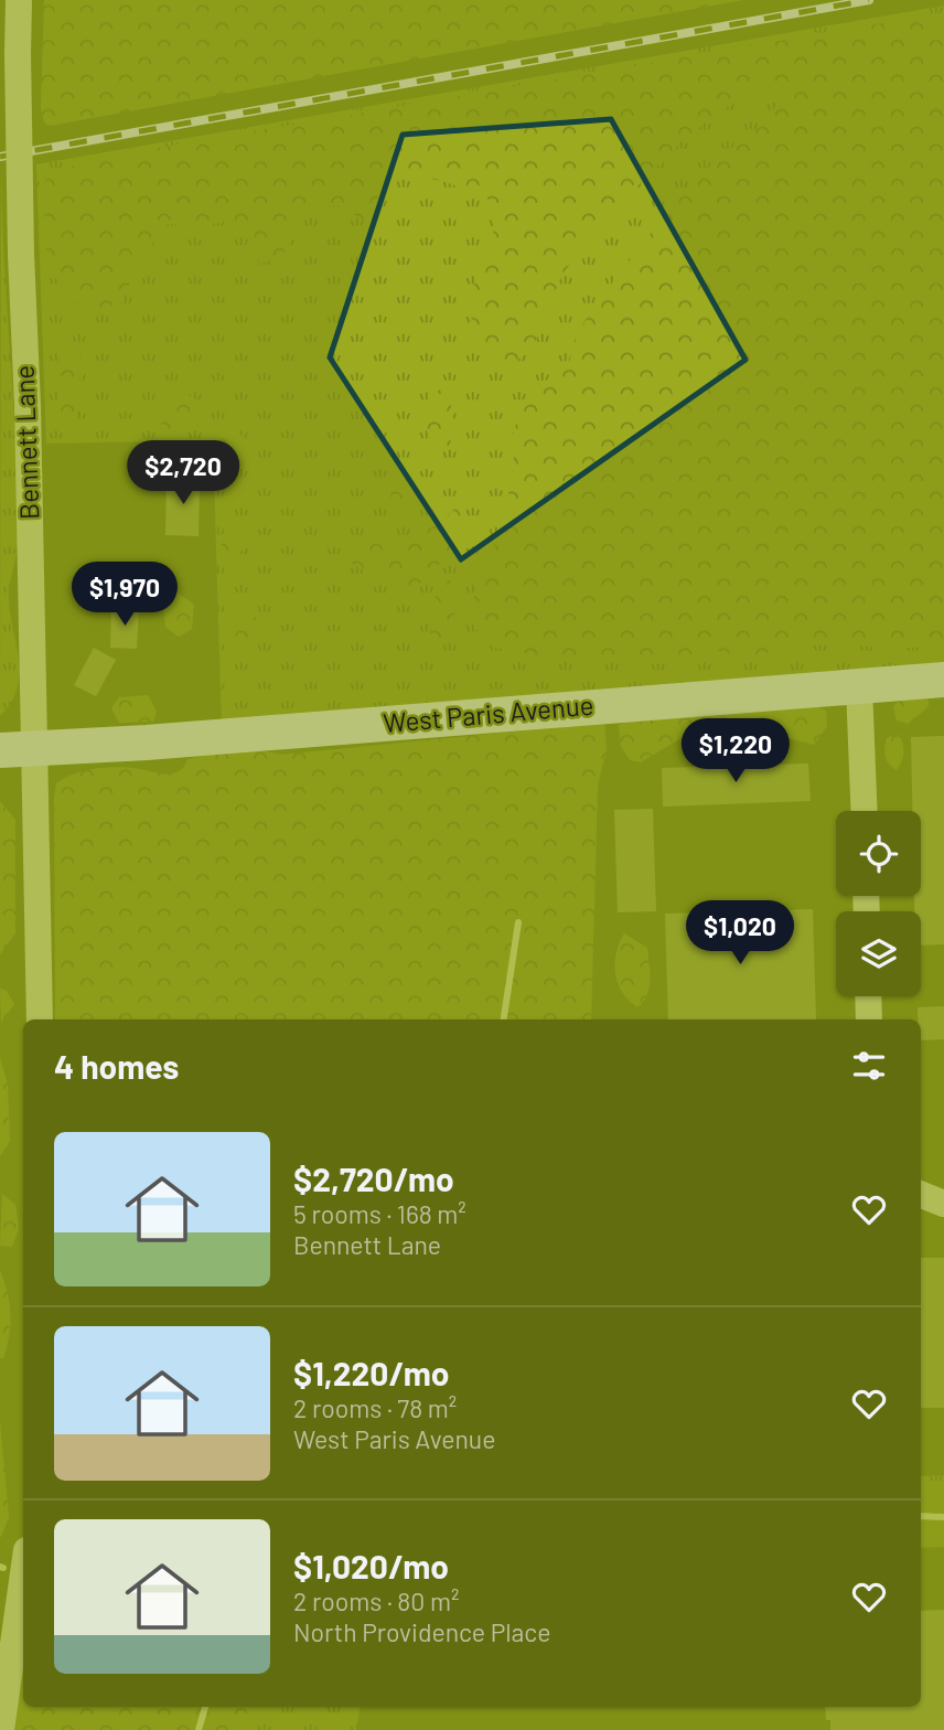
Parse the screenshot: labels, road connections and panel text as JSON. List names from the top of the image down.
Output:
{
  "streets": {
    "main road": ["West Paris Avenue"],
    "street": ["Bennett Lane"]
  },
  "crossings": [
    ["Bennett Lane", "West Paris Avenue"]
  ],
  "page": {
    "price": [
      "$2,720",
      "$1,970",
      "$1,220",
      "$1,020"
    ],
    "heading": "4 homes",
    "list": [
      {
        "name": "$2,720/mo",
        "note": "5 rooms · 168 m² · Bennett Lane"
      },
      {
        "name": "$1,220/mo",
        "note": "2 rooms · 78 m² · West Paris Avenue"
      },
      {
        "name": "$1,020/mo",
        "note": "2 rooms · 80 m² · North Providence Place"
      }
    ]
  }
}
